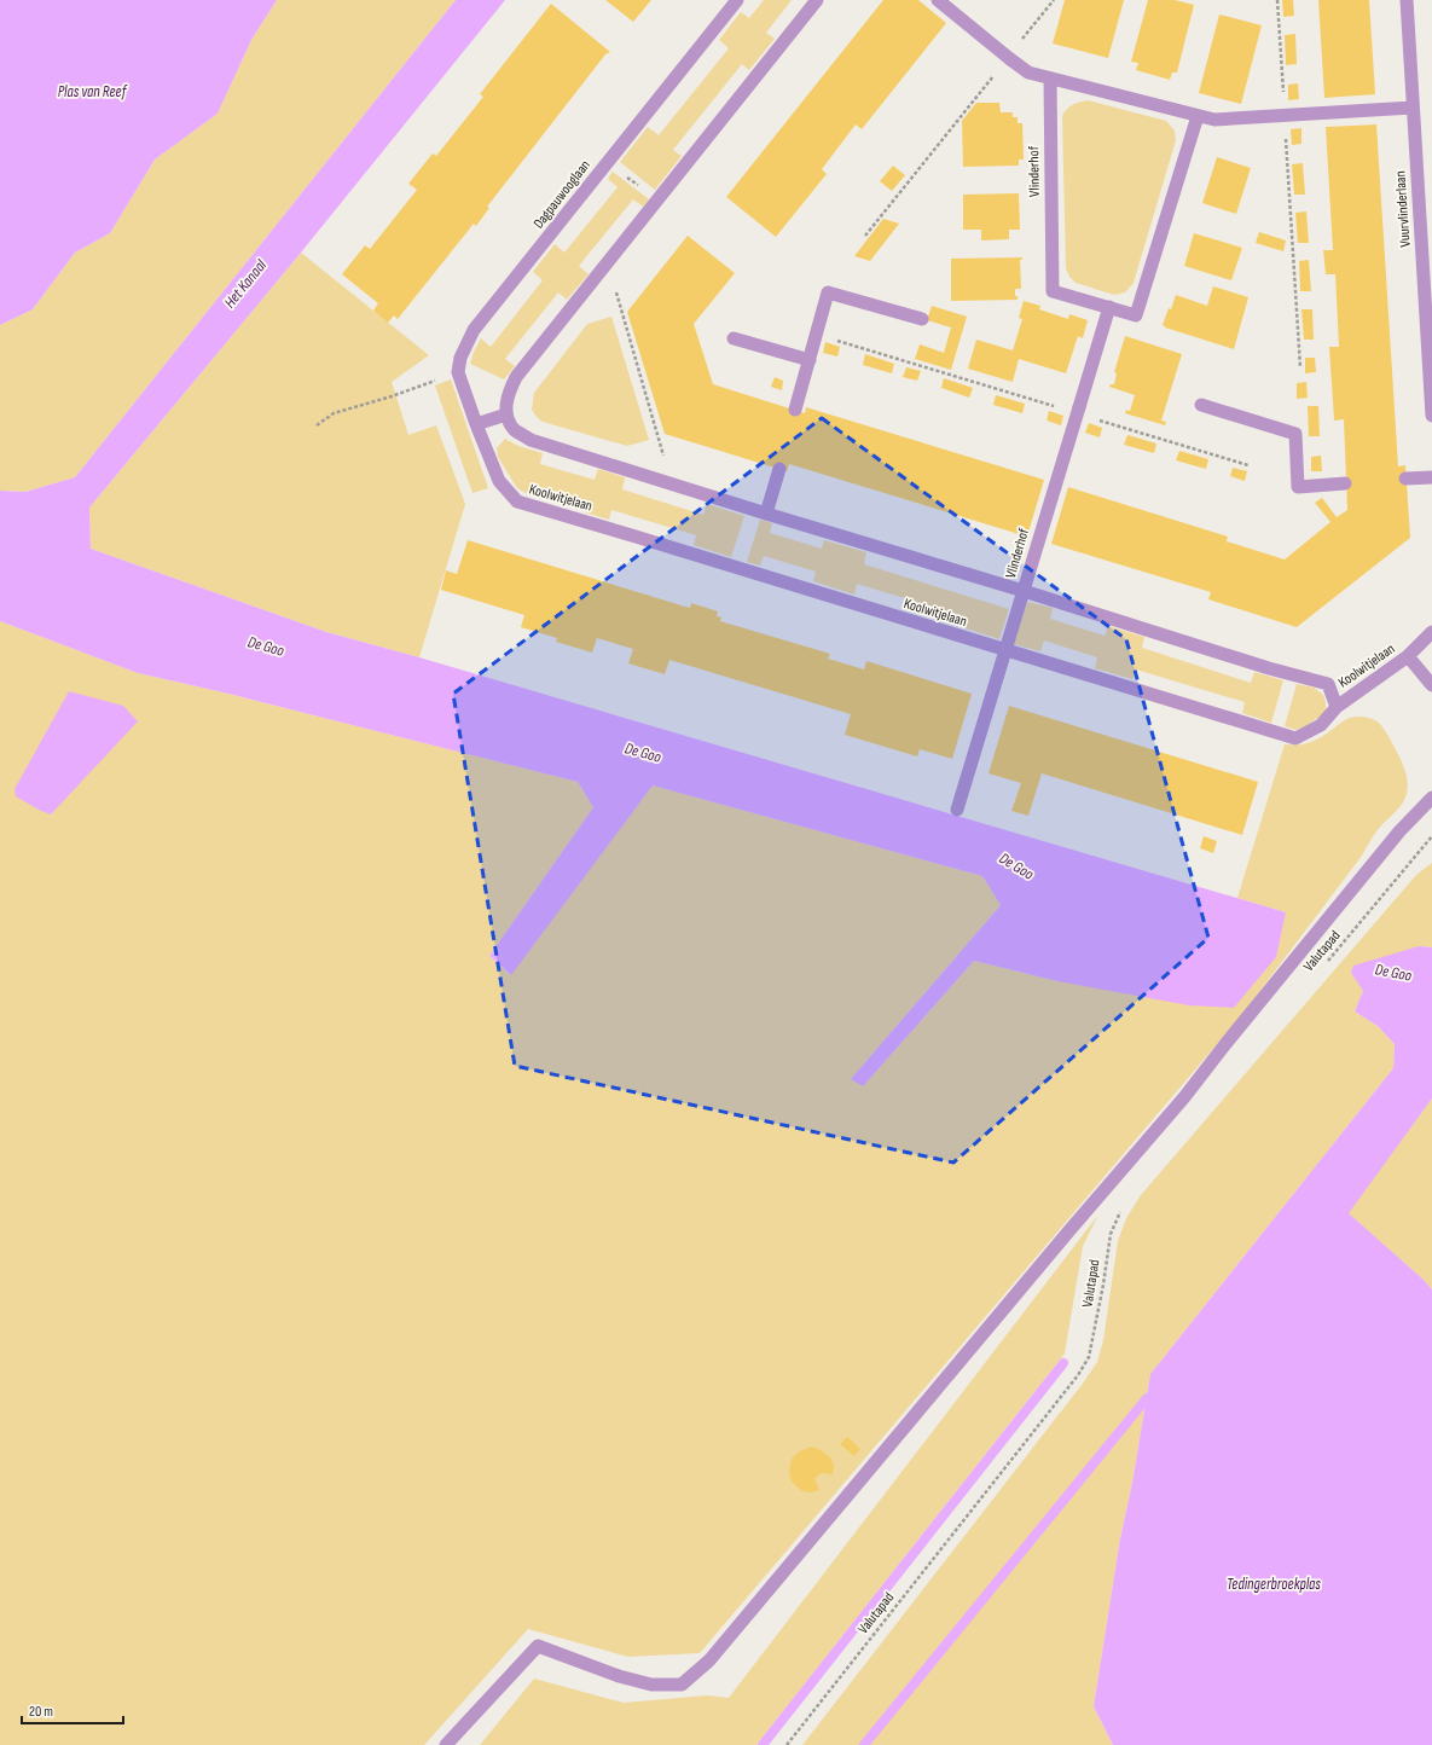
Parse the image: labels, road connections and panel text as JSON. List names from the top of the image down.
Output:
{
  "streets": {
    "street": [
      "Vlinderhof",
      "Dagpauwooglaan",
      "Vuurvlinderlaan",
      "Koolwitjelaan"
    ],
    "path": ["Valutapad"]
  },
  "crossings": [
    ["Vlinderhof", "Koolwitjelaan"]
  ],
  "water": [
    "Plas van Reef",
    "Het Kanaal",
    "De Goo",
    "Tedingerbroekplas"
  ],
  "scale_bar": "20 m"
}
